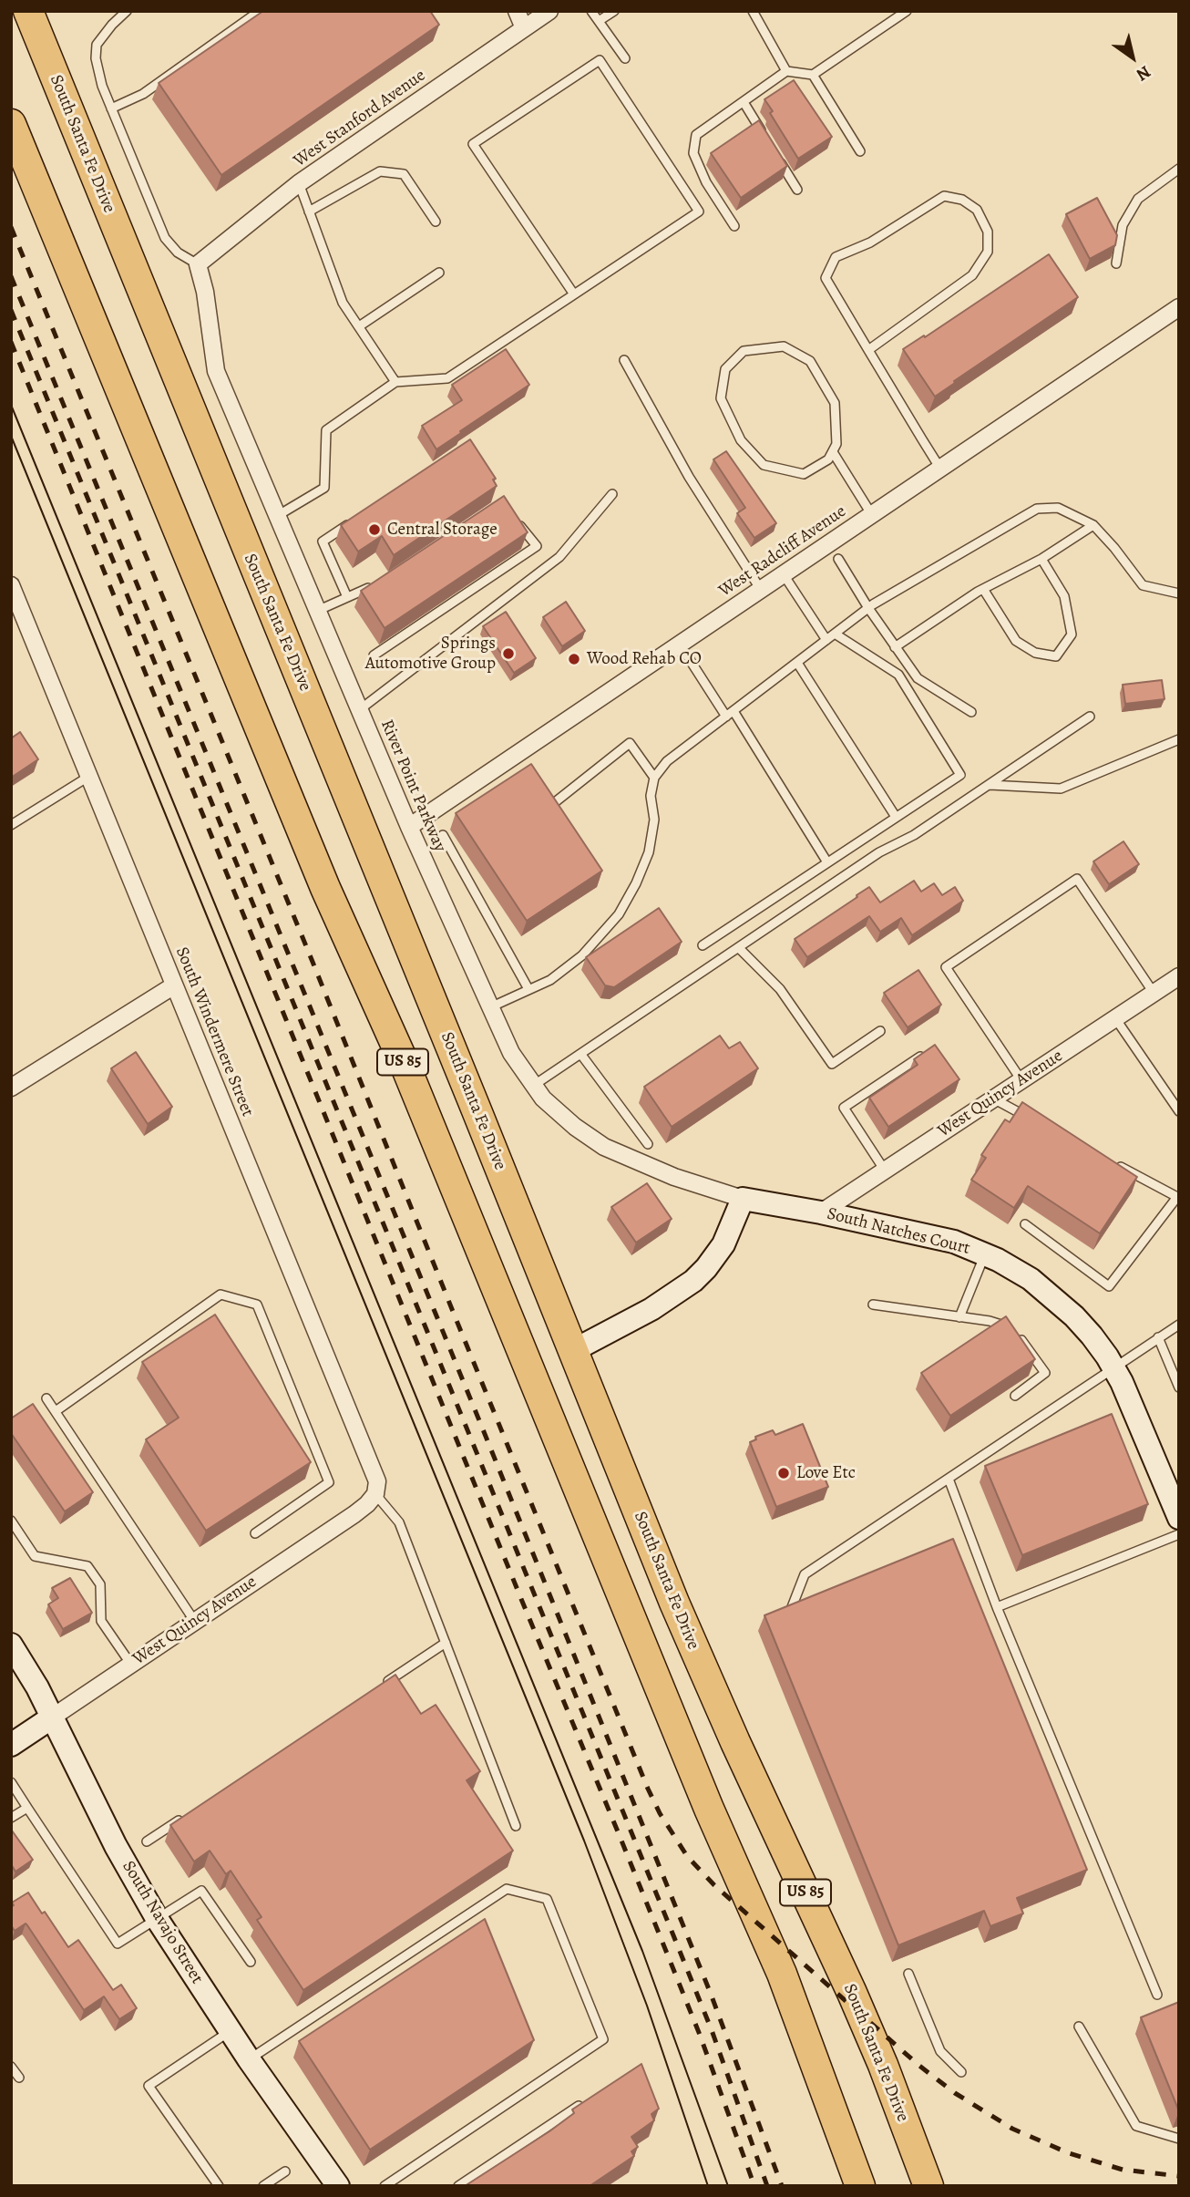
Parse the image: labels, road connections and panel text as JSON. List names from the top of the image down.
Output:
{
  "streets": {
    "highway": ["South Santa Fe Drive", "US 85"],
    "street": [
      "West Stanford Avenue",
      "West Radcliff Avenue",
      "River Point Parkway",
      "South Windermere Street",
      "West Quincy Avenue",
      "South Natches Court",
      "South Navajo Street"
    ]
  },
  "crossings": [
    ["West Stanford Avenue", "River Point Parkway"],
    ["West Radcliff Avenue", "River Point Parkway"],
    ["River Point Parkway", "South Natches Court"],
    ["South Windermere Street", "West Quincy Avenue"],
    ["West Quincy Avenue", "South Natches Court"],
    ["West Quincy Avenue", "South Navajo Street"]
  ],
  "places": [
    "Central Storage",
    "Springs Automotive Group",
    "Wood Rehab CO",
    "Love Etc"
  ],
  "north": "bottom right"
}
